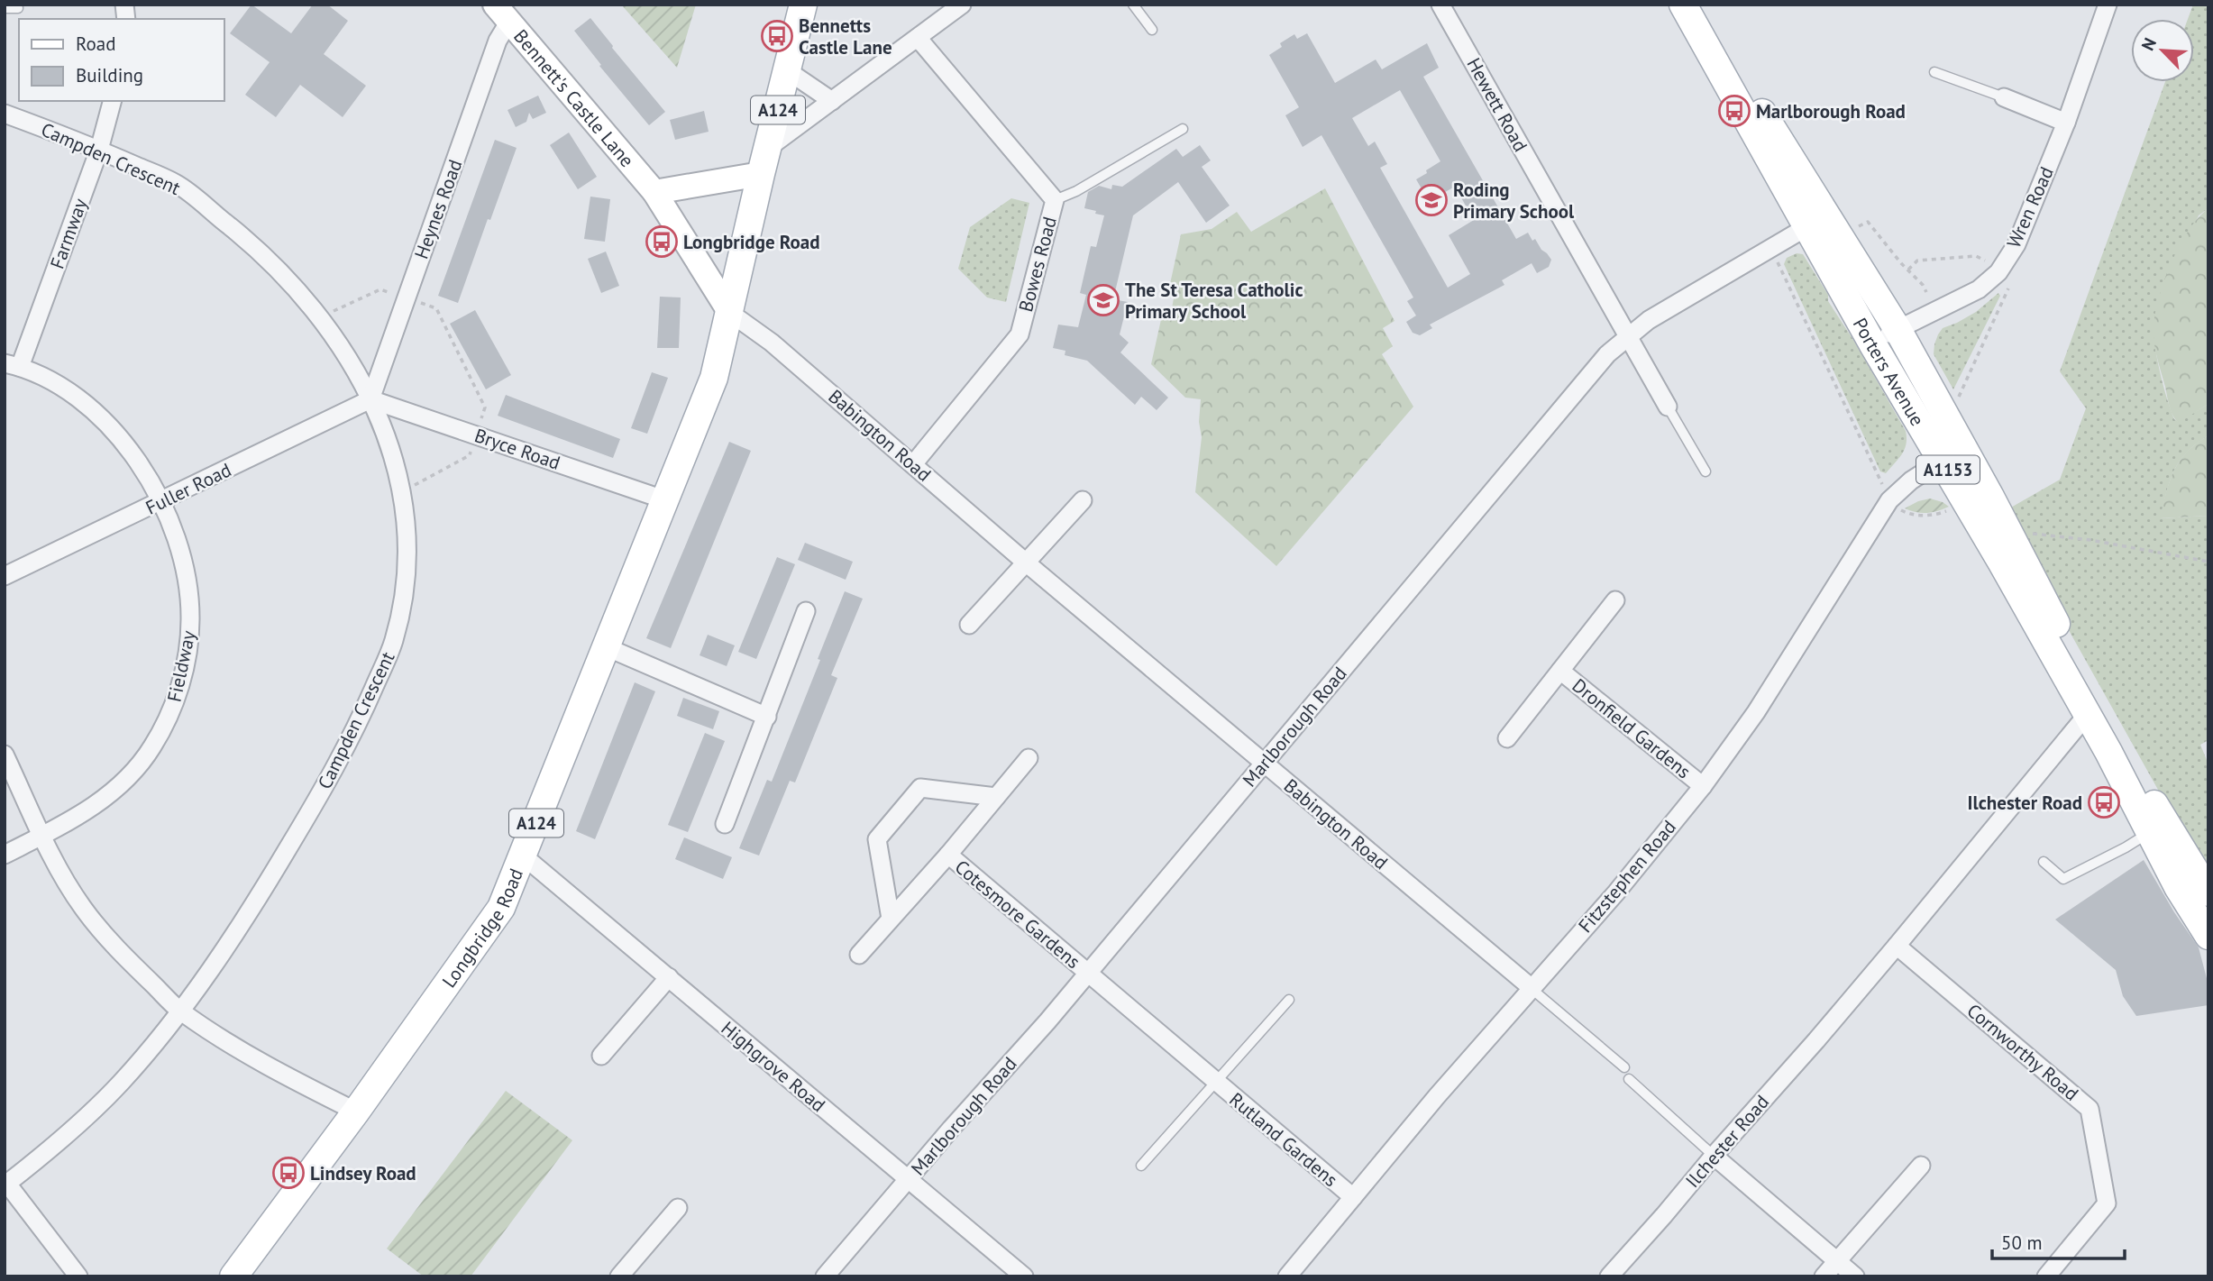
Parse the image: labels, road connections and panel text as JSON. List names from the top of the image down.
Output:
{
  "streets": {
    "main road": [
      "Bennett's Castle Lane",
      "A124",
      "Porters Avenue",
      "A1153",
      "Longbridge Road"
    ],
    "street": [
      "Hewett Road",
      "Campden Crescent",
      "Wren Road",
      "Heynes Road",
      "Farmway",
      "Bowes Road",
      "Babington Road",
      "Bryce Road",
      "Fuller Road",
      "Fieldway",
      "Marlborough Road",
      "Dronfield Gardens",
      "Fitzstephen Road",
      "Cotesmore Gardens",
      "Cornworthy Road",
      "Highgrove Road",
      "Rutland Gardens",
      "Ilchester Road"
    ]
  },
  "crossings": [
    ["Bennett's Castle Lane", "Heynes Road"],
    ["Bennett's Castle Lane", "Babington Road"],
    ["Bennett's Castle Lane", "Longbridge Road"],
    ["Hewett Road", "Marlborough Road"],
    ["A124", "Longbridge Road"],
    ["Campden Crescent", "Heynes Road"],
    ["Campden Crescent", "Farmway"],
    ["Campden Crescent", "Bryce Road"],
    ["Campden Crescent", "Fuller Road"],
    ["Wren Road", "Porters Avenue"],
    ["Heynes Road", "Bryce Road"],
    ["Heynes Road", "Fuller Road"],
    ["Farmway", "Fieldway"],
    ["Bowes Road", "Babington Road"],
    ["Porters Avenue", "Marlborough Road"],
    ["Porters Avenue", "Fitzstephen Road"],
    ["Porters Avenue", "Ilchester Road"],
    ["Babington Road", "Marlborough Road"],
    ["Babington Road", "Fitzstephen Road"],
    ["Babington Road", "Longbridge Road"],
    ["Bryce Road", "Fuller Road"],
    ["Bryce Road", "Longbridge Road"],
    ["Fuller Road", "Fieldway"],
    ["Marlborough Road", "Cotesmore Gardens"],
    ["Marlborough Road", "Highgrove Road"],
    ["Marlborough Road", "Rutland Gardens"],
    ["Dronfield Gardens", "Fitzstephen Road"],
    ["Fitzstephen Road", "Rutland Gardens"],
    ["Cotesmore Gardens", "Rutland Gardens"],
    ["Longbridge Road", "Highgrove Road"],
    ["Cornworthy Road", "Ilchester Road"]
  ],
  "places": {
    "bus stop": [
      "Bennetts Castle Lane",
      "Marlborough Road",
      "Longbridge Road",
      "Ilchester Road",
      "Lindsey Road"
    ],
    "school or university": ["Roding Primary School", "The St Teresa Catholic Primary School"]
  },
  "legend": ["Road", "Building"],
  "scale_bar": "50 m",
  "north": "top left"
}
